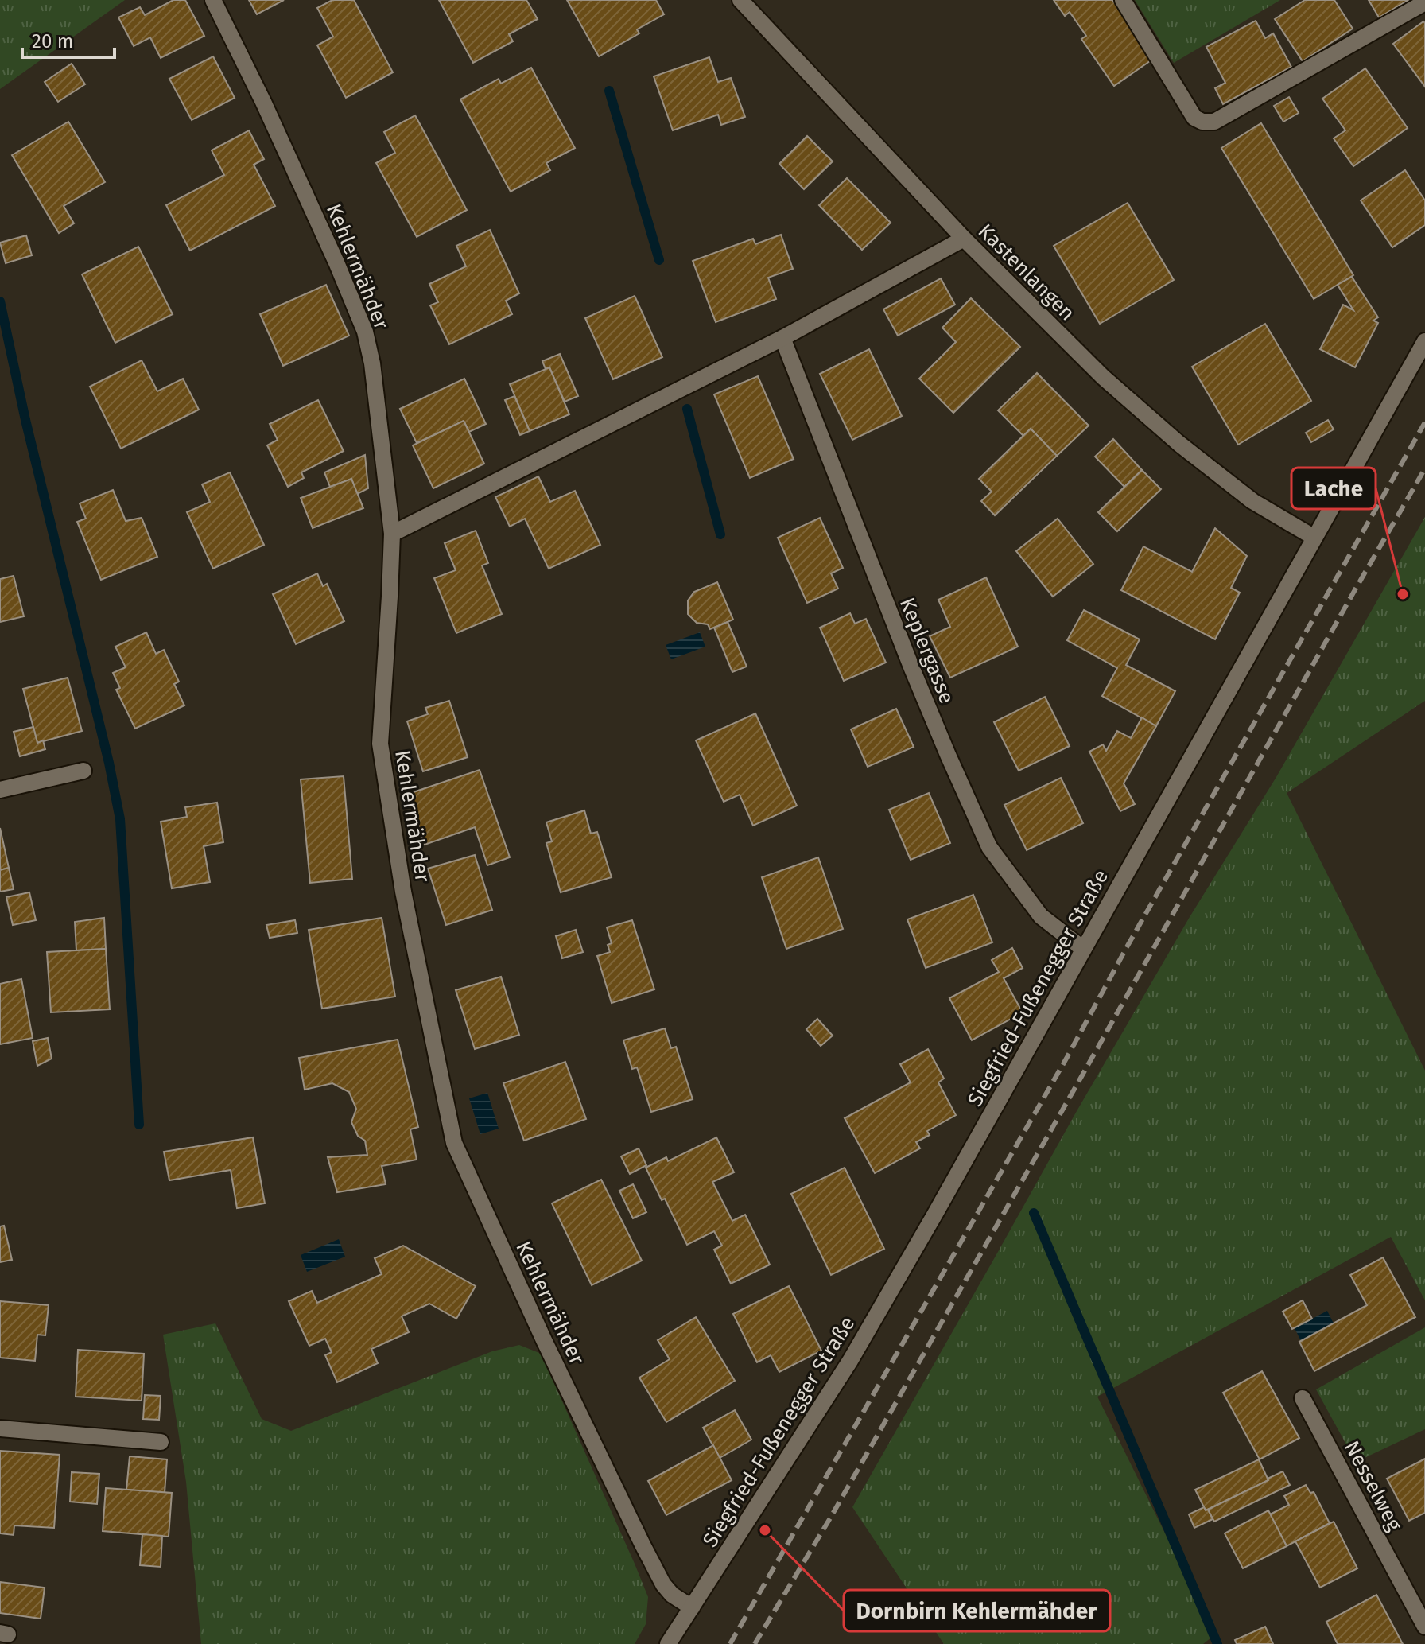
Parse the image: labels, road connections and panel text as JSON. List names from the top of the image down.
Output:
{
  "streets": {
    "street": [
      "Kehlermähder",
      "Kastenlangen",
      "Keplergasse",
      "Siegfried-Fußenegger Straße",
      "Nesselweg"
    ]
  },
  "crossings": [
    ["Kehlermähder", "Siegfried-Fußenegger Straße"],
    ["Kastenlangen", "Siegfried-Fußenegger Straße"],
    ["Keplergasse", "Siegfried-Fußenegger Straße"]
  ],
  "places": ["Lache", "Dornbirn Kehlermähder"],
  "scale_bar": "20 m"
}
